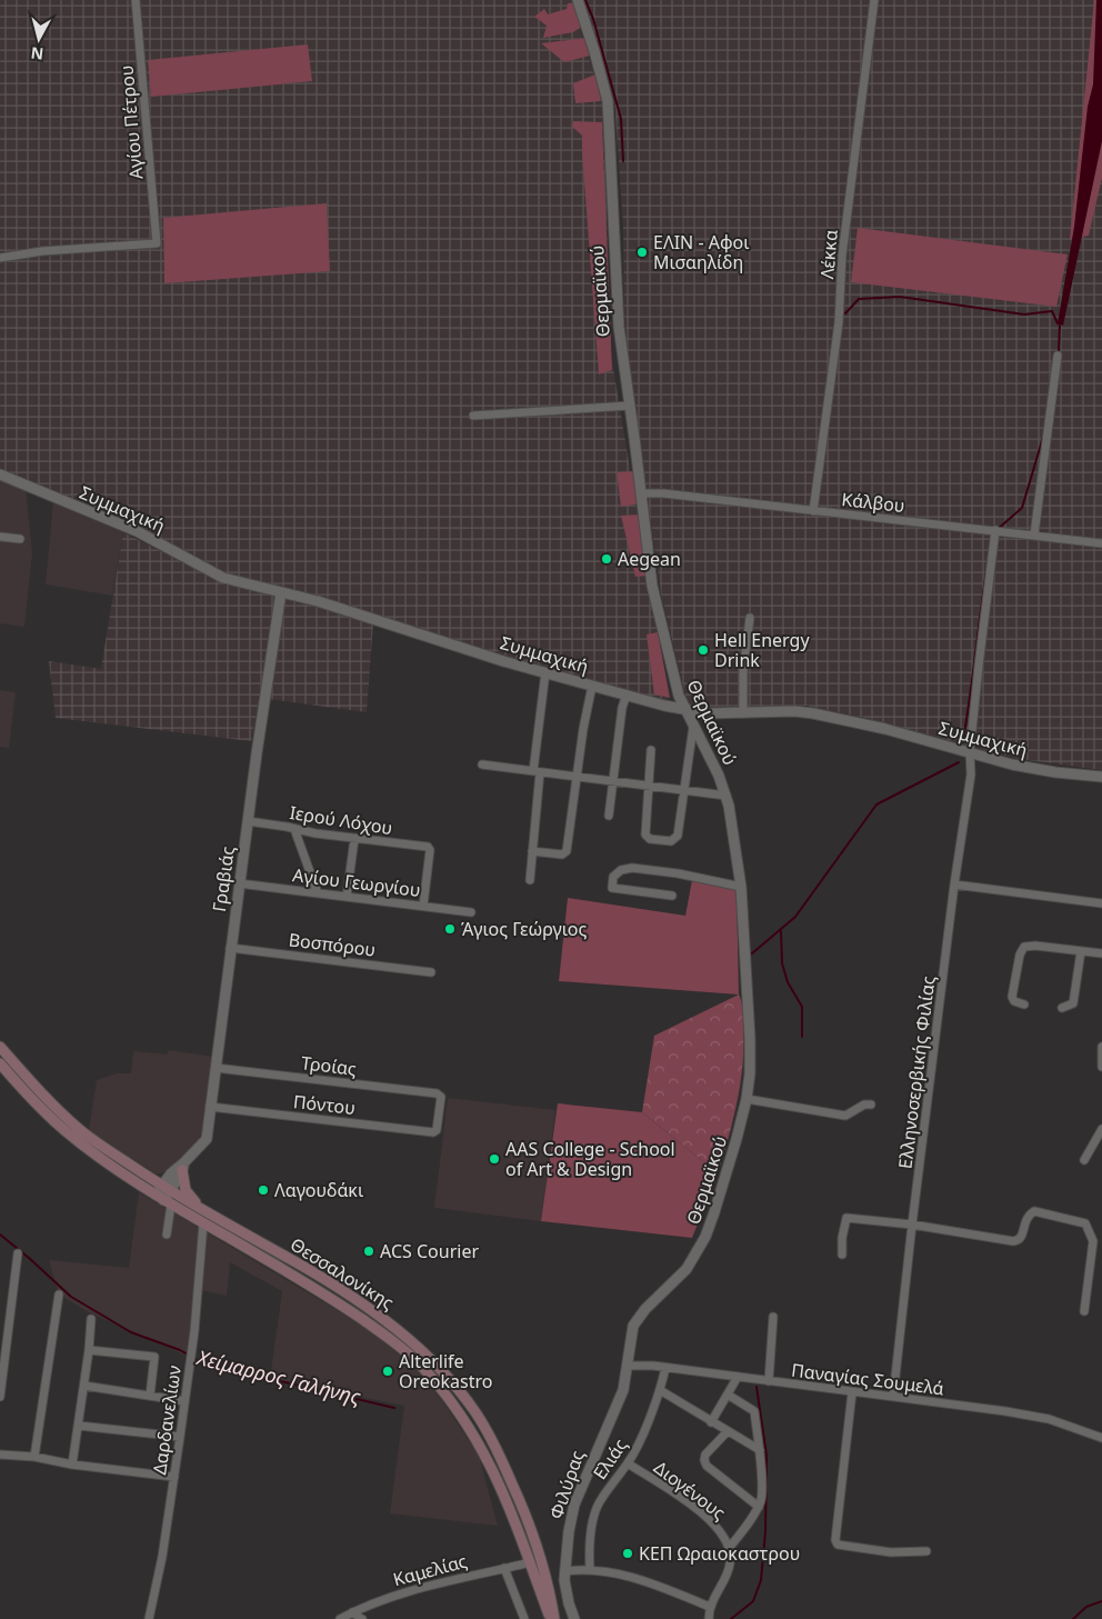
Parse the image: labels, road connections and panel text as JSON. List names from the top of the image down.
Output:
{
  "streets": {
    "main road": ["Θεσσαλονίκης"],
    "street": [
      "Αγίου Πέτρου",
      "Λέκκα",
      "Θερμαϊκού",
      "Κάλβου",
      "Συμμαχική",
      "Ιερού Λόχου",
      "Γραβιάς",
      "Αγίου Γεωργίου",
      "Βοσπόρου",
      "Τροίας",
      "Ελληνοσερβικής Φιλίας",
      "Πόντου",
      "Παναγίας Σουμελά",
      "Δαρδανελίων",
      "Ελιάς",
      "Φιλύρας",
      "Διογένους",
      "Καμελίας"
    ]
  },
  "crossings": [
    ["Λέκκα", "Κάλβου"],
    ["Θερμαϊκού", "Κάλβου"],
    ["Θερμαϊκού", "Συμμαχική"],
    ["Θερμαϊκού", "Παναγίας Σουμελά"],
    ["Θερμαϊκού", "Φιλύρας"],
    ["Κάλβου", "Ελληνοσερβικής Φιλίας"],
    ["Συμμαχική", "Γραβιάς"],
    ["Συμμαχική", "Ελληνοσερβικής Φιλίας"],
    ["Ιερού Λόχου", "Γραβιάς"],
    ["Ιερού Λόχου", "Αγίου Γεωργίου"],
    ["Γραβιάς", "Αγίου Γεωργίου"],
    ["Γραβιάς", "Βοσπόρου"],
    ["Γραβιάς", "Τροίας"],
    ["Γραβιάς", "Πόντου"],
    ["Γραβιάς", "Θεσσαλονίκης"],
    ["Τροίας", "Πόντου"],
    ["Ελληνοσερβικής Φιλίας", "Παναγίας Σουμελά"],
    ["Θεσσαλονίκης", "Δαρδανελίων"],
    ["Θεσσαλονίκης", "Καμελίας"],
    ["Παναγίας Σουμελά", "Ελιάς"],
    ["Παναγίας Σουμελά", "Φιλύρας"],
    ["Ελιάς", "Διογένους"]
  ],
  "water": ["Χείμαρρος Γαλήνης"],
  "places": [
    "ΕΛΙΝ - Αφοι Μισαηλίδη",
    "Aegean",
    "Hell Energy Drink",
    "Άγιος Γεώργιος",
    "AAS College - School of Art & Design",
    "Λαγουδάκι",
    "ACS Courier",
    "Alterlife Oreokastro",
    "ΚΕΠ Ωραιοκαστρου"
  ],
  "north": "bottom"
}
